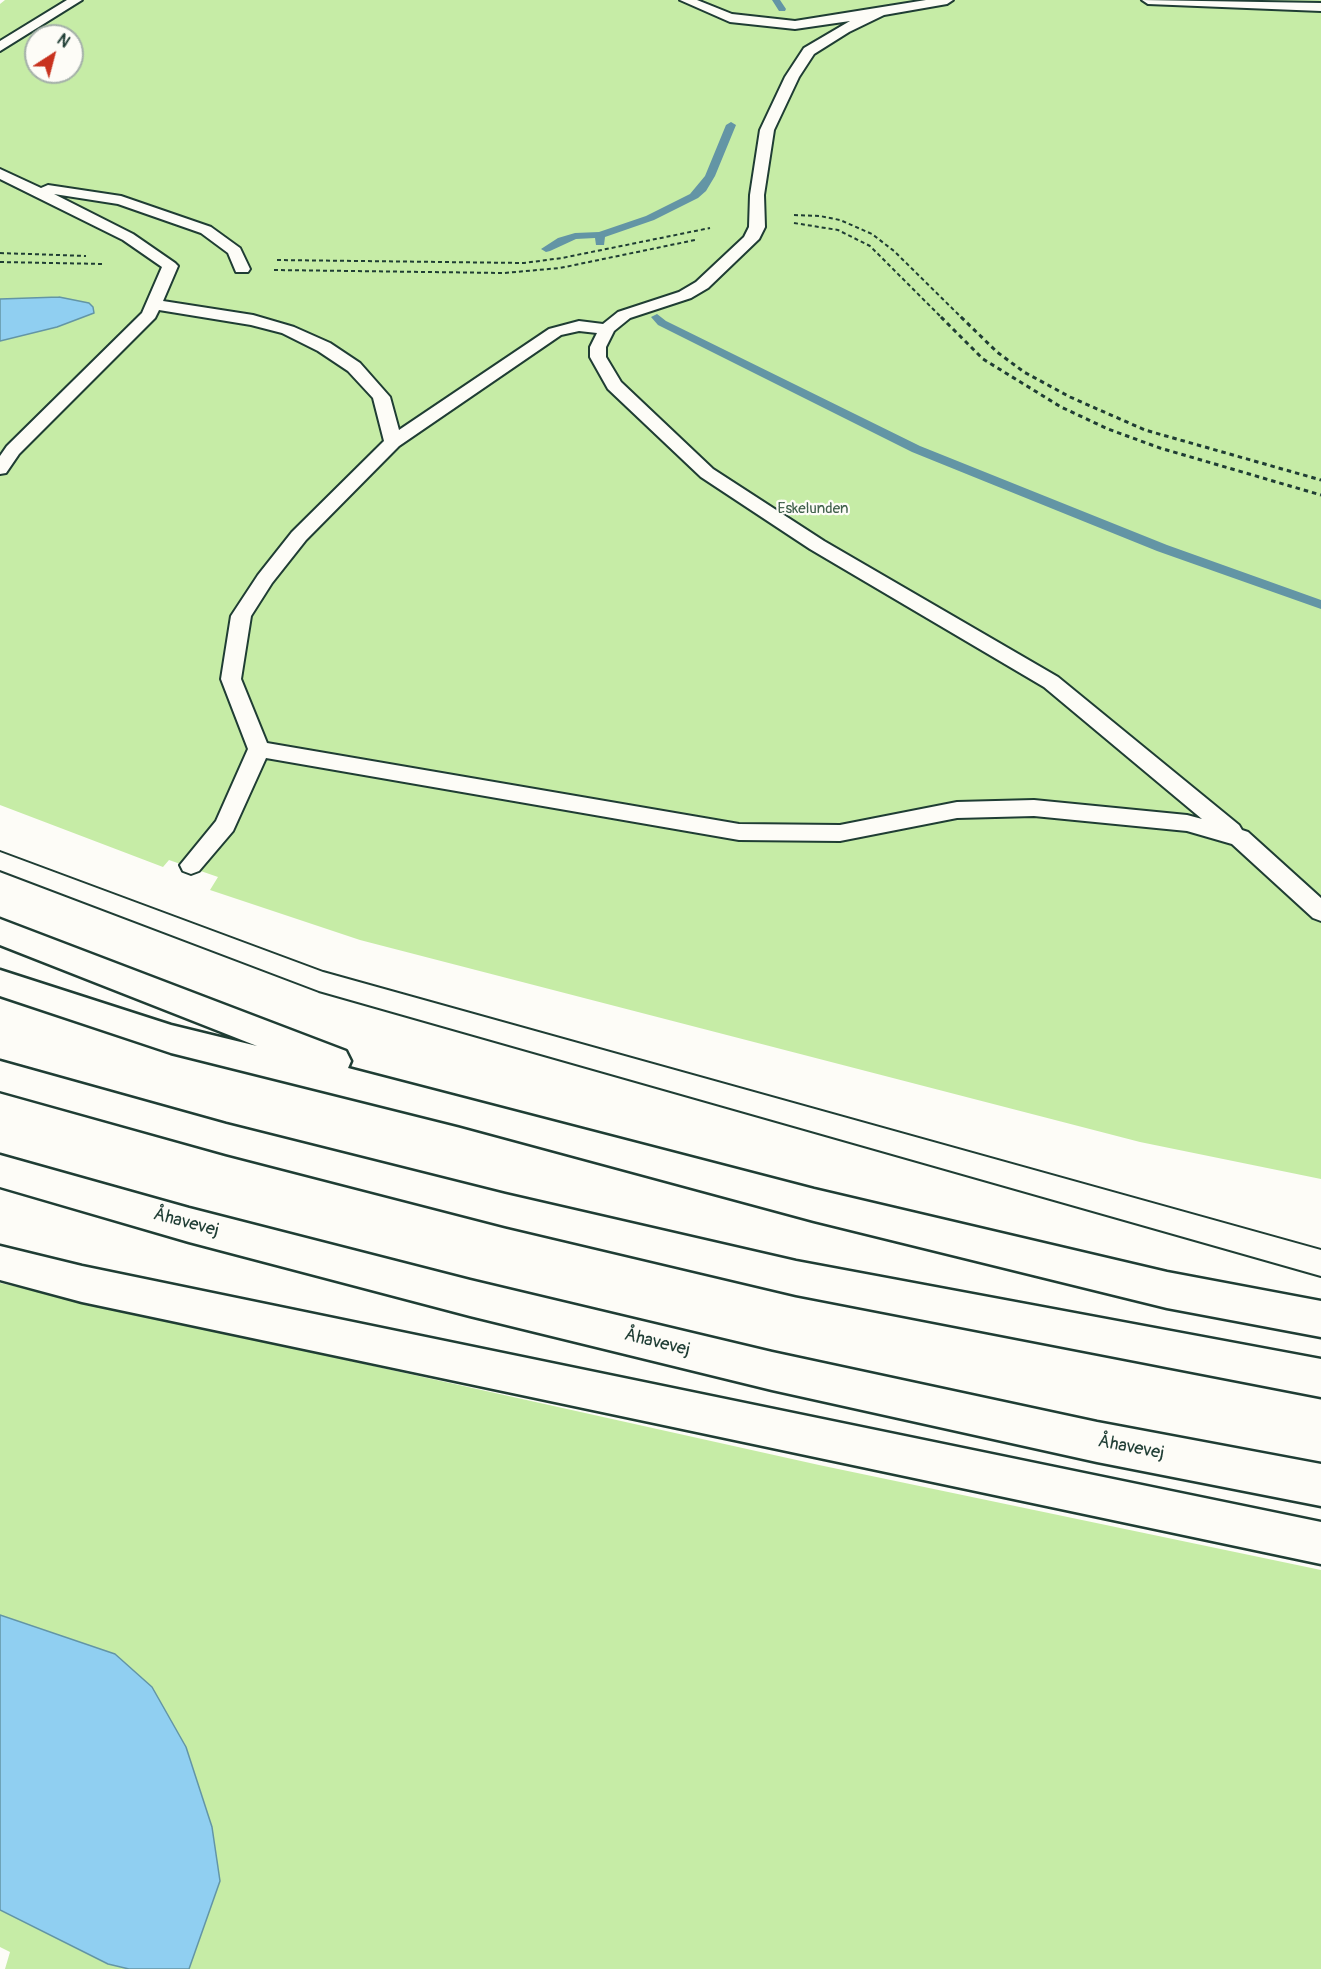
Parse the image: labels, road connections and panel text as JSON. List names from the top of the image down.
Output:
{
  "streets": {
    "main road": ["Åhavevej"]
  },
  "parks": ["Eskelunden"],
  "north": "top right"
}
